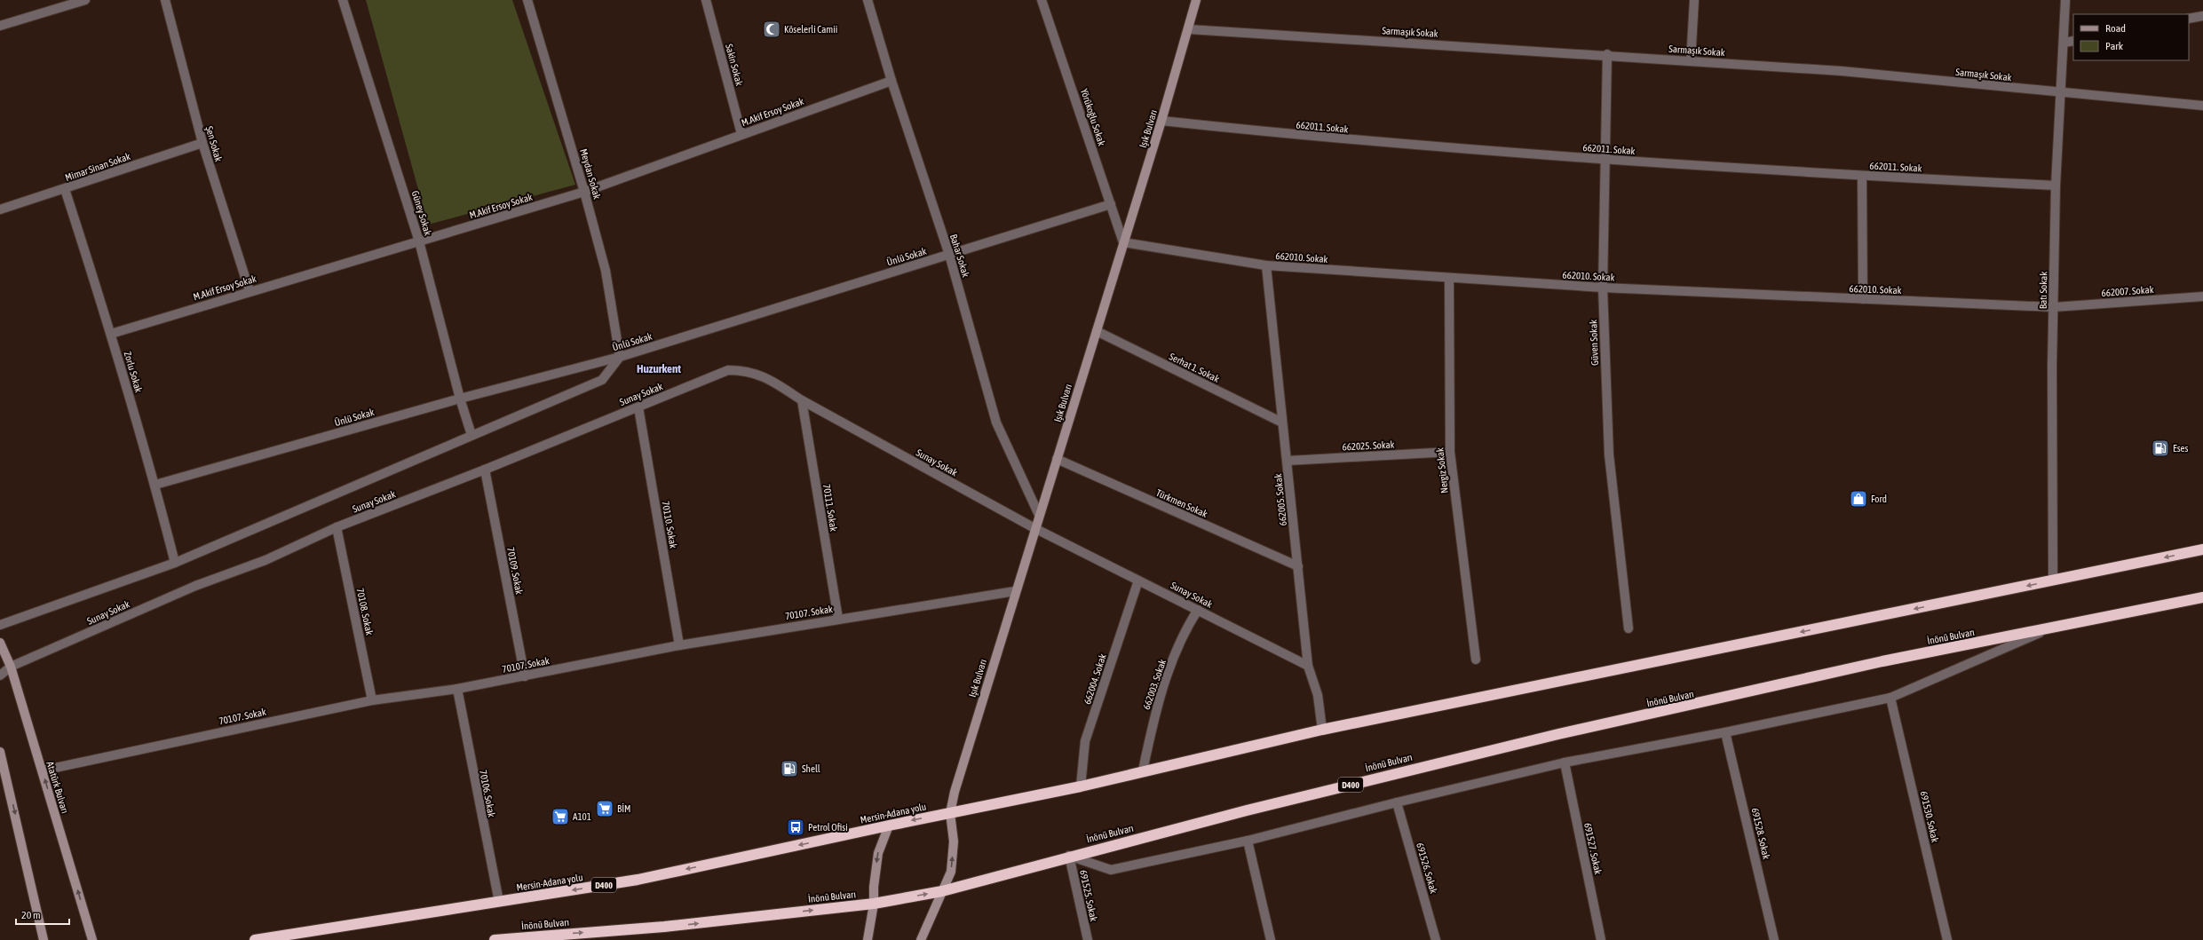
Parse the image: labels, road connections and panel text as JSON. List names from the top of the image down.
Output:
{
  "streets": {
    "highway": ["İnönü Bulvarı", "D400", "Mersin-Adana yolu"],
    "main road": ["Işık Bulvarı", "Atatürk Bulvarı"],
    "street": [
      "Sarmaşık Sokak",
      "Sakin Sokak",
      "M.Akif Ersoy Sokak",
      "Yörükoğlu Sokak",
      "662011. Sokak",
      "Şen Sokak",
      "Mimar Sinan Sokak",
      "Meydan Sokak",
      "Güney Sokak",
      "Bahar Sokak",
      "Ünlü Sokak",
      "662010. Sokak",
      "Batı Sokak",
      "662007. Sokak",
      "Güven Sokak",
      "Serhat 1. Sokak",
      "Zorlu Sokak",
      "Sunay Sokak",
      "662025. Sokak",
      "Nergiz Sokak",
      "662005. Sokak",
      "Türkmen Sokak",
      "70111. Sokak",
      "70110. Sokak",
      "70109. Sokak",
      "70108. Sokak",
      "70107. Sokak",
      "662004. Sokak",
      "662003. Sokak",
      "70106. Sokak",
      "691530. Sokak",
      "691528. Sokak",
      "691527. Sokak",
      "691526. Sokak",
      "691525. Sokak"
    ]
  },
  "crossings": [
    ["Sarmaşık Sokak", "Işık Bulvarı"],
    ["Sarmaşık Sokak", "Batı Sokak"],
    ["Sarmaşık Sokak", "Güven Sokak"],
    ["Sakin Sokak", "M.Akif Ersoy Sokak"],
    ["M.Akif Ersoy Sokak", "Şen Sokak"],
    ["M.Akif Ersoy Sokak", "Meydan Sokak"],
    ["M.Akif Ersoy Sokak", "Güney Sokak"],
    ["M.Akif Ersoy Sokak", "Bahar Sokak"],
    ["M.Akif Ersoy Sokak", "Zorlu Sokak"],
    ["Yörükoğlu Sokak", "Işık Bulvarı"],
    ["Yörükoğlu Sokak", "Ünlü Sokak"],
    ["Yörükoğlu Sokak", "662010. Sokak"],
    ["662011. Sokak", "Işık Bulvarı"],
    ["662011. Sokak", "Batı Sokak"],
    ["662011. Sokak", "Güven Sokak"],
    ["Işık Bulvarı", "Bahar Sokak"],
    ["Işık Bulvarı", "662010. Sokak"],
    ["Işık Bulvarı", "Serhat 1. Sokak"],
    ["Işık Bulvarı", "Sunay Sokak"],
    ["Işık Bulvarı", "Türkmen Sokak"],
    ["Işık Bulvarı", "70107. Sokak"],
    ["Işık Bulvarı", "D400"],
    ["Işık Bulvarı", "Mersin-Adana yolu"],
    ["Şen Sokak", "Mimar Sinan Sokak"],
    ["Mimar Sinan Sokak", "Zorlu Sokak"],
    ["Meydan Sokak", "Ünlü Sokak"],
    ["Güney Sokak", "Ünlü Sokak"],
    ["Bahar Sokak", "Ünlü Sokak"],
    ["Ünlü Sokak", "Zorlu Sokak"],
    ["662010. Sokak", "Batı Sokak"],
    ["662010. Sokak", "662007. Sokak"],
    ["662010. Sokak", "Güven Sokak"],
    ["662010. Sokak", "Nergiz Sokak"],
    ["662010. Sokak", "662005. Sokak"],
    ["Batı Sokak", "662007. Sokak"],
    ["Batı Sokak", "D400"],
    ["Serhat 1. Sokak", "662005. Sokak"],
    ["Sunay Sokak", "662005. Sokak"],
    ["Sunay Sokak", "70111. Sokak"],
    ["Sunay Sokak", "70110. Sokak"],
    ["Sunay Sokak", "70109. Sokak"],
    ["Sunay Sokak", "70108. Sokak"],
    ["Sunay Sokak", "662004. Sokak"],
    ["Sunay Sokak", "662003. Sokak"],
    ["Sunay Sokak", "Atatürk Bulvarı"],
    ["662025. Sokak", "Nergiz Sokak"],
    ["662025. Sokak", "662005. Sokak"],
    ["662005. Sokak", "Türkmen Sokak"],
    ["662005. Sokak", "D400"],
    ["70111. Sokak", "70107. Sokak"],
    ["70110. Sokak", "70107. Sokak"],
    ["70109. Sokak", "70107. Sokak"],
    ["70108. Sokak", "70107. Sokak"],
    ["70107. Sokak", "Atatürk Bulvarı"],
    ["70107. Sokak", "70106. Sokak"],
    ["İnönü Bulvarı", "691525. Sokak"],
    ["662004. Sokak", "D400"],
    ["662003. Sokak", "D400"],
    ["D400", "Mersin-Adana yolu"],
    ["70106. Sokak", "Mersin-Adana yolu"]
  ],
  "one_way": ["Mersin-Adana yolu"],
  "districts": ["Huzurkent"],
  "places": {
    "mosque": ["Köselerli Camii"],
    "fuel station": ["Eses", "Shell"],
    "shop": ["Ford"],
    "supermarket": ["BİM", "A101"],
    "bus stop": ["Petrol Ofisi"]
  },
  "legend": ["Road", "Park"],
  "scale_bar": "20 m"
}
